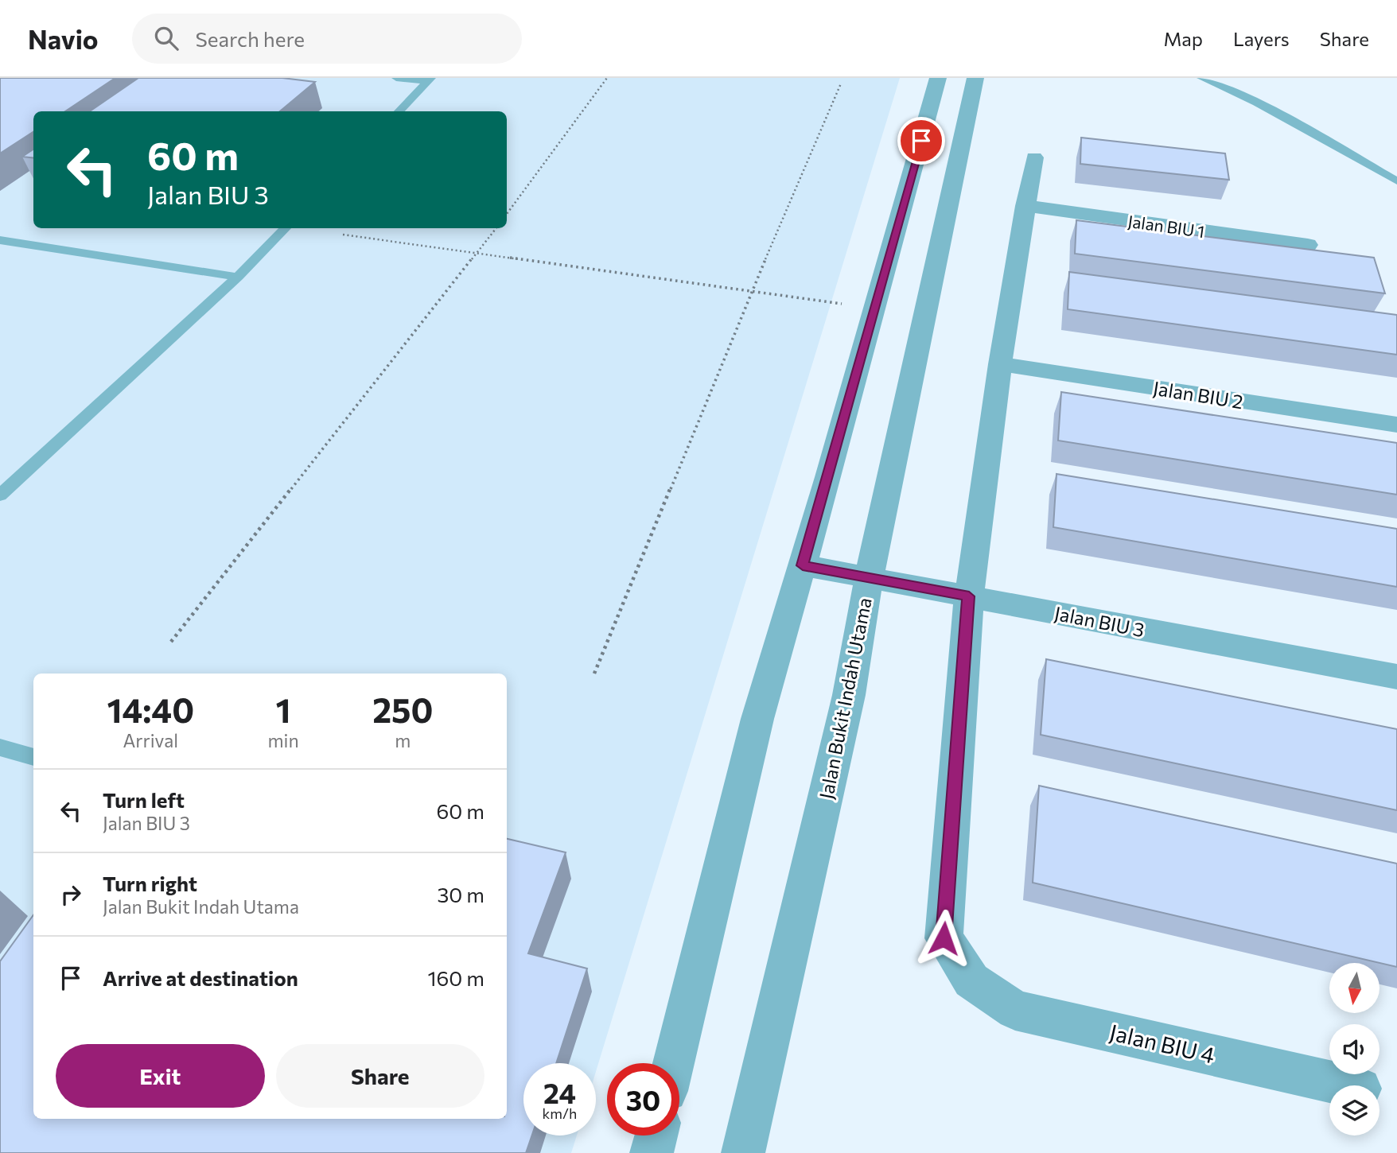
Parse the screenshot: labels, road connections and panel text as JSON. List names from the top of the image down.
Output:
{
  "streets": {
    "street": [
      "Jalan BIU 1",
      "Jalan BIU 2",
      "Jalan BIU 3",
      "Jalan Bukit Indah Utama",
      "Jalan BIU 4"
    ]
  },
  "crossings": [
    ["Jalan BIU 3", "Jalan Bukit Indah Utama"],
    ["Jalan BIU 3", "Jalan BIU 4"]
  ],
  "north": "bottom",
  "page": {
    "header": "Navio",
    "search": "Search here",
    "nav": ["Map", "Layers", "Share"],
    "turn": ["60 m", "Jalan BIU 3"],
    "eta": [
      "14:40",
      "Arrival",
      "1",
      "min",
      "250",
      "m"
    ],
    "list": [
      {
        "name": "Turn left",
        "note": "Jalan BIU 3",
        "value": "60 m"
      },
      {
        "name": "Turn right",
        "note": "Jalan Bukit Indah Utama",
        "value": "30 m"
      },
      {
        "name": "Arrive at destination",
        "value": "160 m"
      }
    ],
    "buttons": ["Exit", "Share"],
    "speed": "24 km/h",
    "limit": "30"
  }
}
